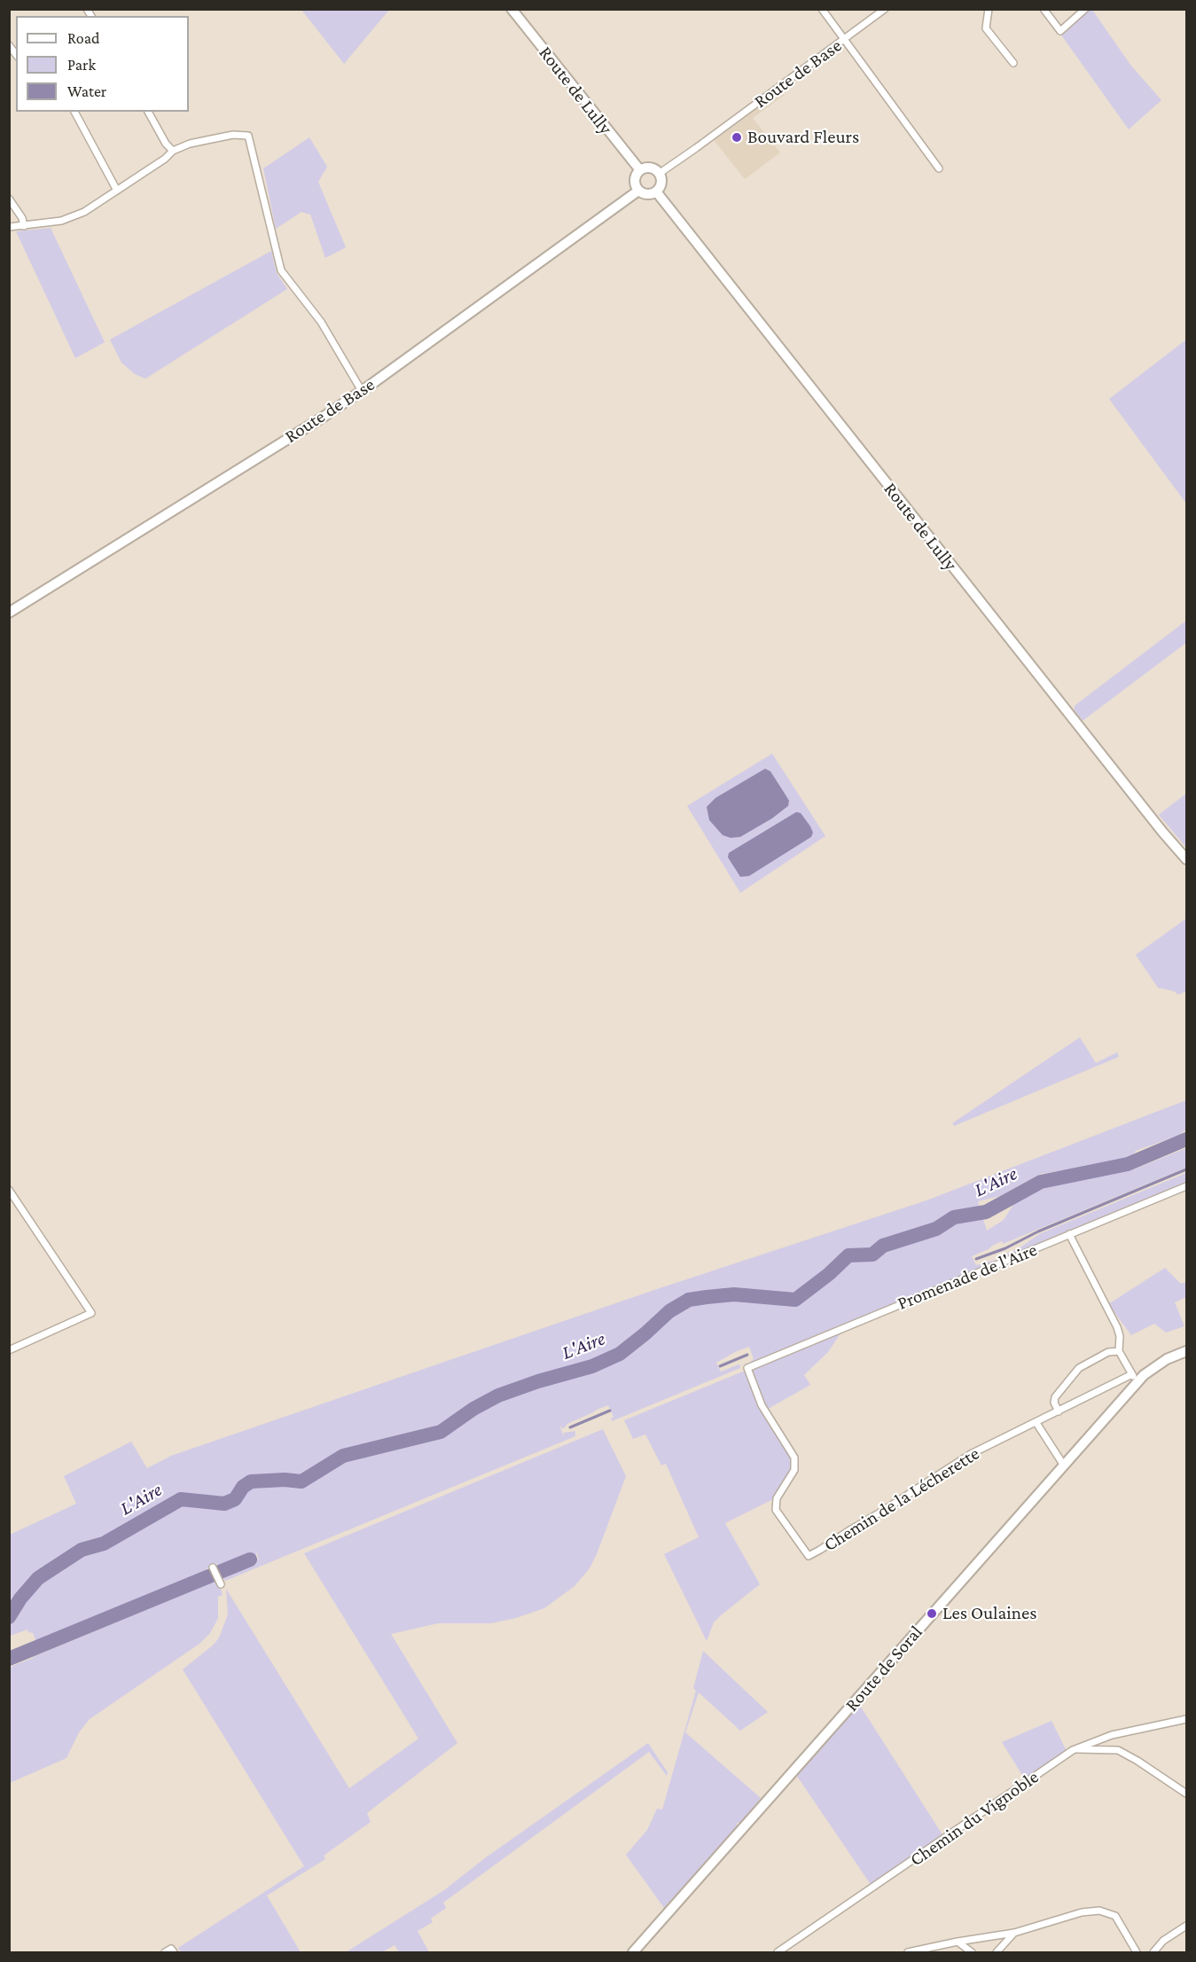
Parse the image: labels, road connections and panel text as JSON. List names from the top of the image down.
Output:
{
  "streets": {
    "main road": ["Route de Base", "Route de Lully", "Route de Soral"],
    "street": ["Promenade de l'Aire", "Chemin de la Lécherette", "Chemin du Vignoble"]
  },
  "crossings": [
    ["Route de Base", "Route de Lully"],
    ["Promenade de l'Aire", "Chemin de la Lécherette"],
    ["Chemin de la Lécherette", "Route de Soral"]
  ],
  "water": ["L'Aire"],
  "places": ["Bouvard Fleurs", "Les Oulaines"],
  "legend": ["Road", "Park", "Water"]
}
